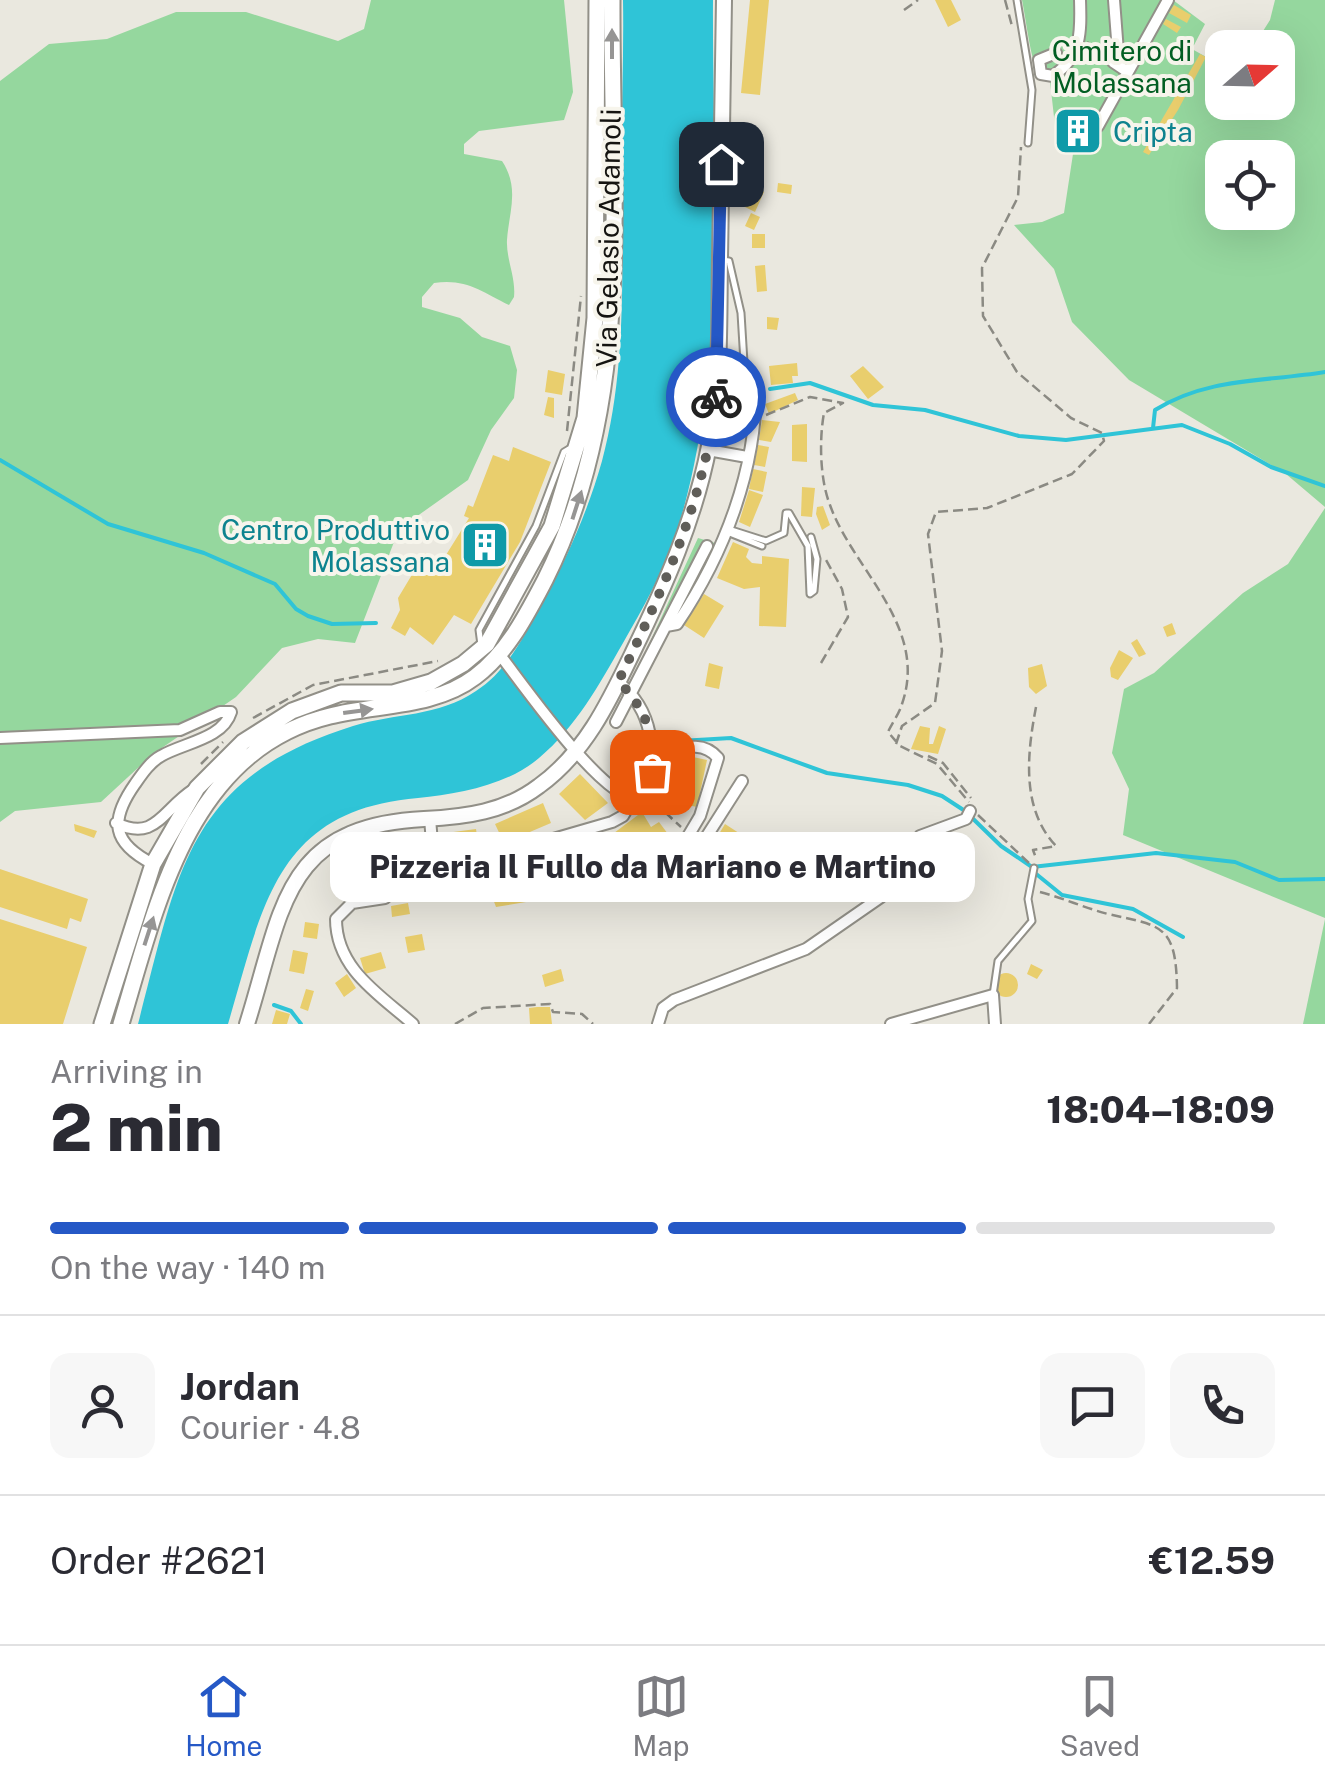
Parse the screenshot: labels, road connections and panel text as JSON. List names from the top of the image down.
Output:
{
  "streets": {
    "main road": ["Via Gelasio Adamoli"]
  },
  "parks": ["Cimitero di Molassana"],
  "places": {
    "building": ["Cripta", "Centro Produttivo Molassana"],
    "other": ["Pizzeria Il Fullo da Mariano e Martino"]
  },
  "north": "right",
  "page": {
    "bubble": "Pizzeria Il Fullo da Mariano e Martino",
    "heading": ["2 min", "Arriving in", "18:04–18:09"],
    "panel": [
      "Jordan",
      "Courier · 4.8",
      "Order #2621",
      "€12.59"
    ],
    "bar": "On the way · 140 m",
    "tabs": ["Home", "Map", "Saved"]
  }
}
